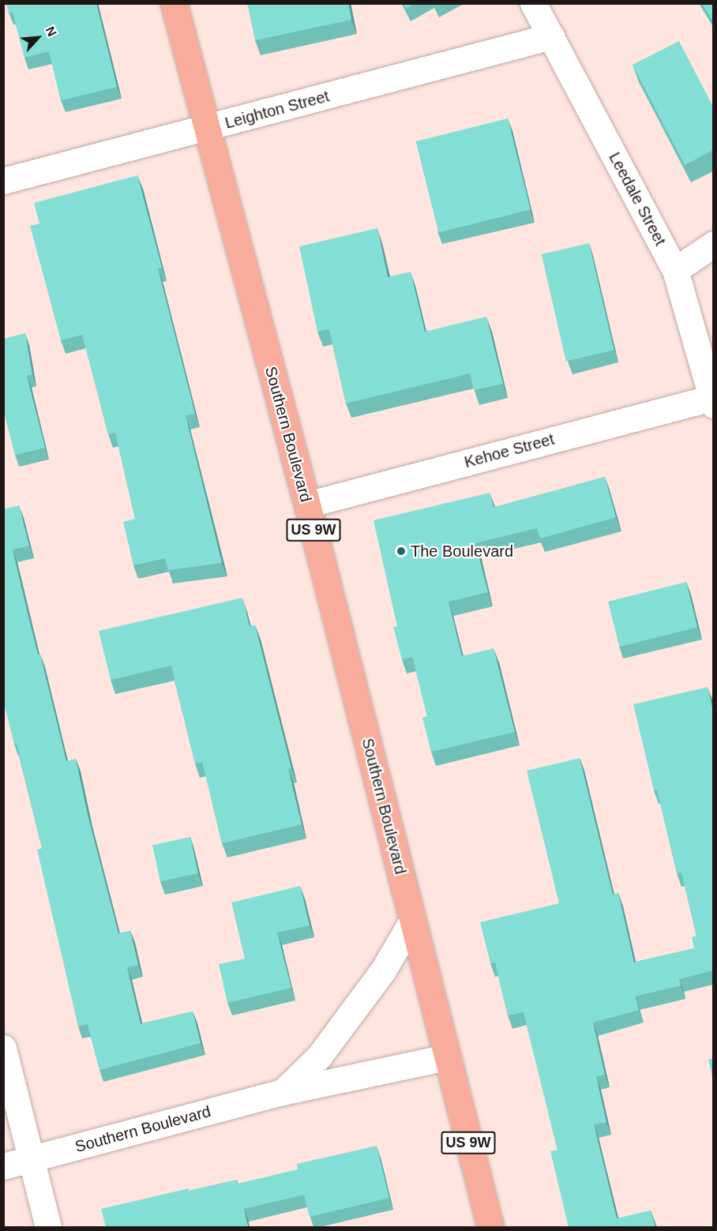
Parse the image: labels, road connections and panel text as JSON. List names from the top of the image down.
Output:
{
  "streets": {
    "main road": ["Southern Boulevard", "US 9W"],
    "street": ["Leighton Street", "Leedale Street", "Kehoe Street"]
  },
  "crossings": [
    ["Leighton Street", "Leedale Street"],
    ["Leighton Street", "Southern Boulevard"],
    ["Leedale Street", "Kehoe Street"],
    ["Southern Boulevard", "Kehoe Street"],
    ["Southern Boulevard", "US 9W"]
  ],
  "places": ["The Boulevard"],
  "north": "top right"
}
